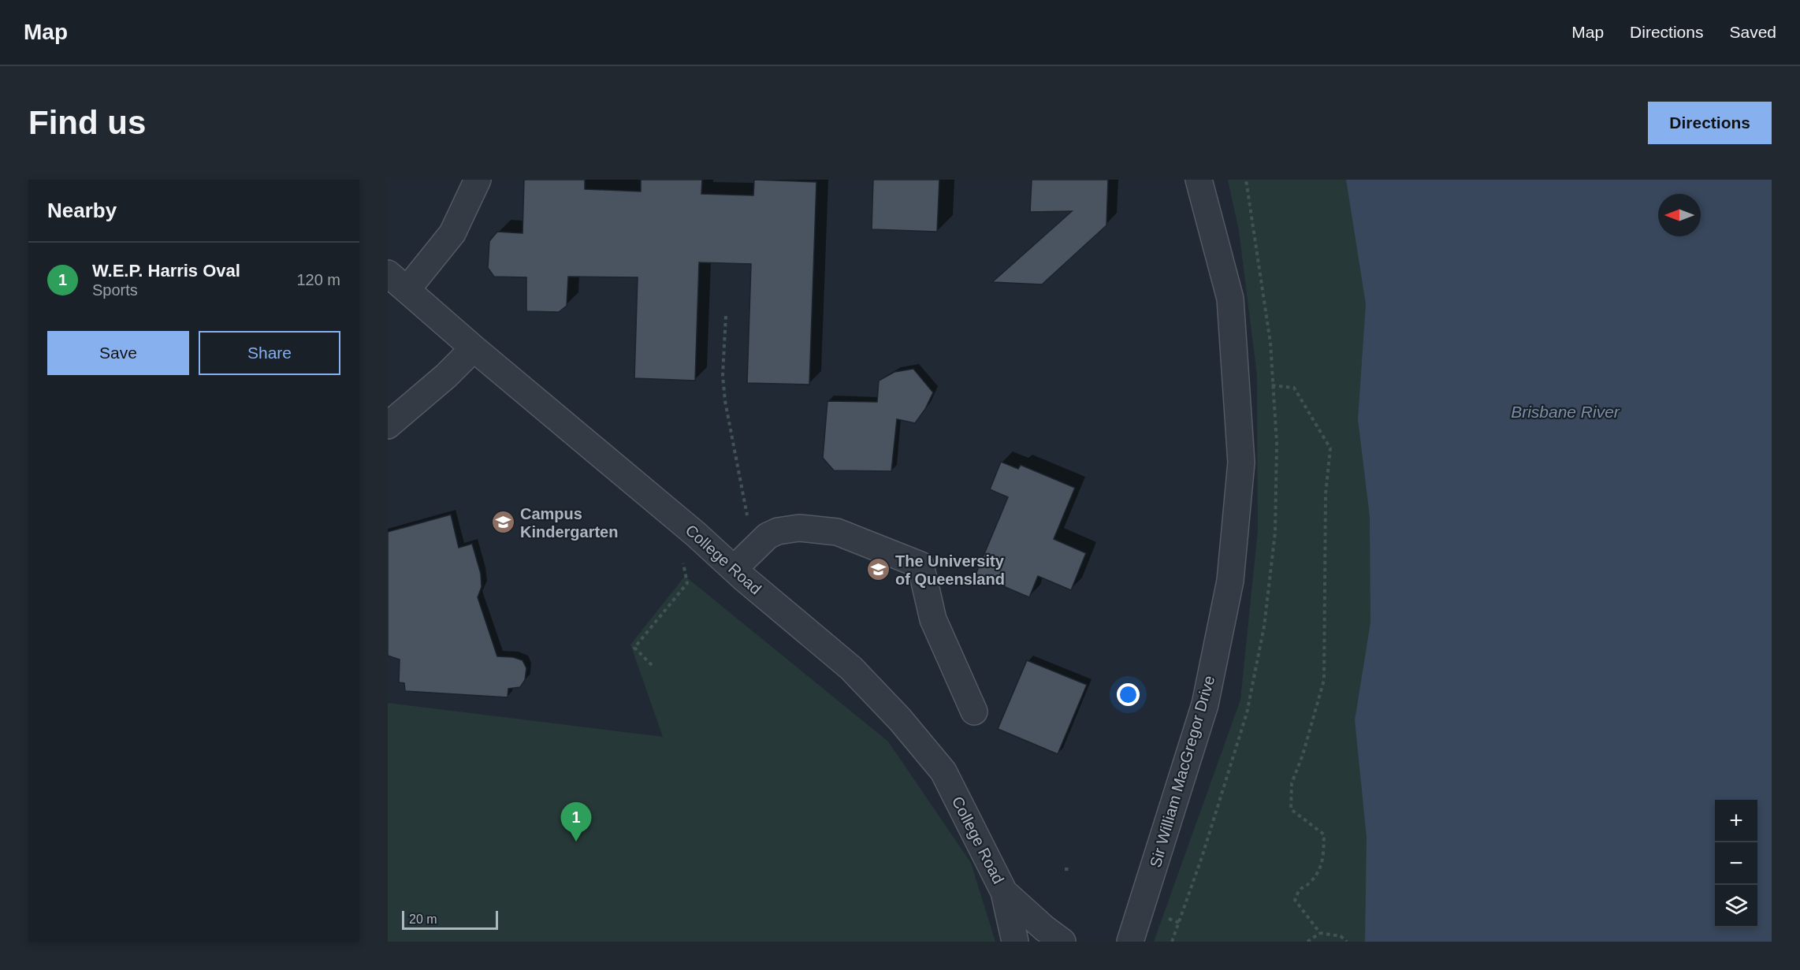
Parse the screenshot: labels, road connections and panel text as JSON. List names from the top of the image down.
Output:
{
  "streets": {
    "street": ["College Road", "Sir William MacGregor Drive"]
  },
  "water": ["Brisbane River"],
  "places": {
    "school or university": ["Campus Kindergarten", "The University of Queensland"]
  },
  "scale_bar": "20 m",
  "north": "left",
  "page": {
    "header": "Map",
    "nav": ["Map", "Directions", "Saved"],
    "buttons": [
      "Directions",
      ["Save", "Share"]
    ],
    "title": "Find us",
    "heading": "Nearby",
    "list": [
      {
        "mark": "1",
        "name": "W.E.P. Harris Oval",
        "note": "Sports",
        "value": "120 m"
      }
    ],
    "map_buttons": ["+", "−"],
    "pins": "1",
    "scale": "20 m"
  }
}
